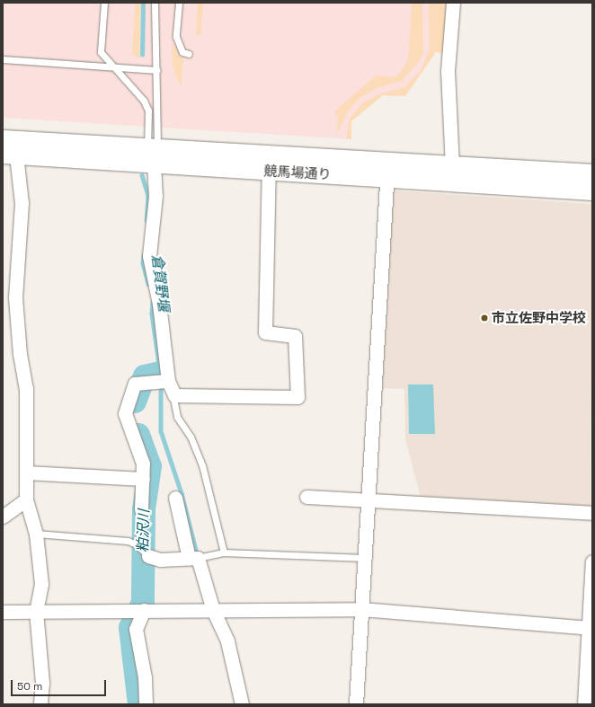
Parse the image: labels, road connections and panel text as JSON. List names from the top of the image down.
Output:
{
  "streets": {
    "street": ["競馬場通り"]
  },
  "water": ["倉賀野堰", "粕沢川"],
  "places": ["市立佐野中学校"],
  "scale_bar": "50 m"
}
